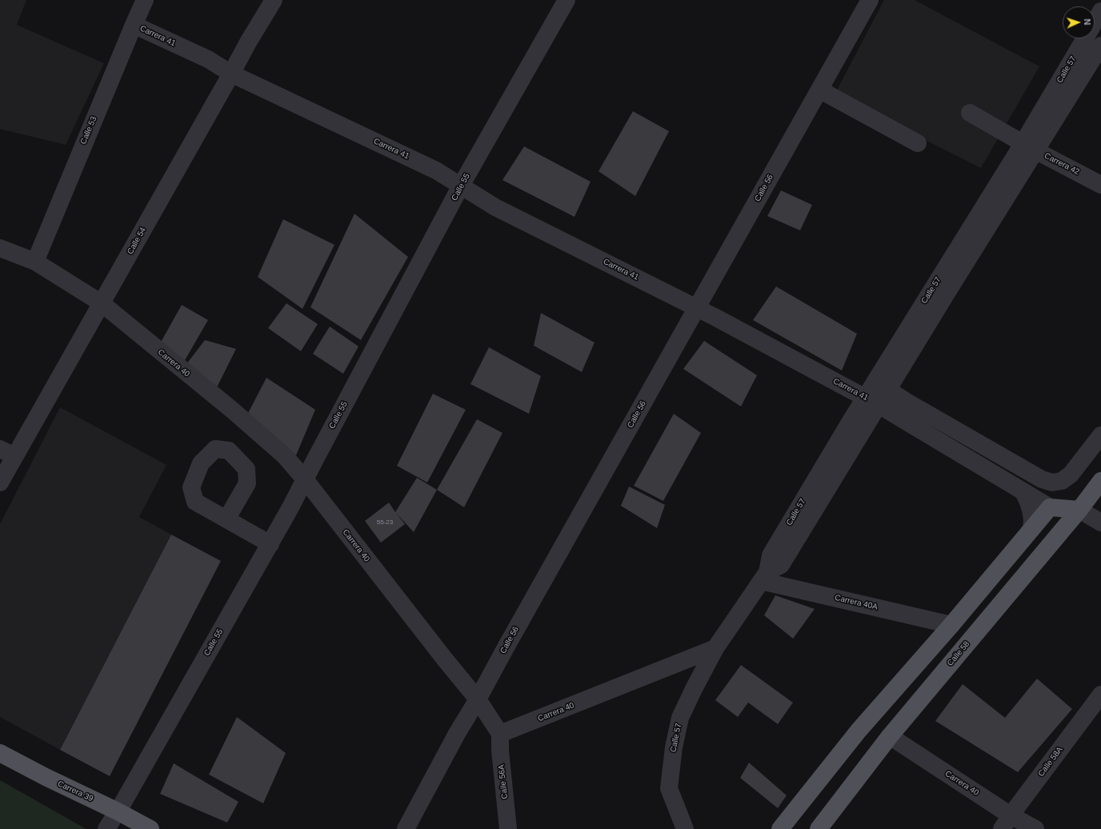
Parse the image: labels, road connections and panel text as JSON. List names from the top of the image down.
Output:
{
  "streets": {
    "main road": ["Carrera 41", "Calle 58", "Carrera 39"],
    "street": [
      "Calle 57",
      "Calle 53",
      "Carrera 42",
      "Calle 55",
      "Calle 56",
      "Calle 54",
      "Carrera 40",
      "Carrera 40A",
      "Calle 58A",
      "Calle 56A"
    ]
  },
  "crossings": [
    ["Carrera 41", "Calle 57"],
    ["Carrera 41", "Calle 53"],
    ["Carrera 41", "Calle 55"],
    ["Carrera 41", "Calle 56"],
    ["Carrera 41", "Calle 54"],
    ["Carrera 41", "Calle 58"],
    ["Calle 57", "Carrera 42"],
    ["Calle 57", "Carrera 40"],
    ["Calle 57", "Carrera 40A"],
    ["Calle 53", "Carrera 40"],
    ["Calle 55", "Carrera 40"],
    ["Calle 55", "Carrera 39"],
    ["Calle 56", "Carrera 40"],
    ["Calle 54", "Carrera 40"],
    ["Carrera 40", "Calle 58"],
    ["Carrera 40", "Calle 58A"],
    ["Carrera 40", "Calle 56A"]
  ],
  "house_numbers": ["55-23"],
  "north": "right"
}
